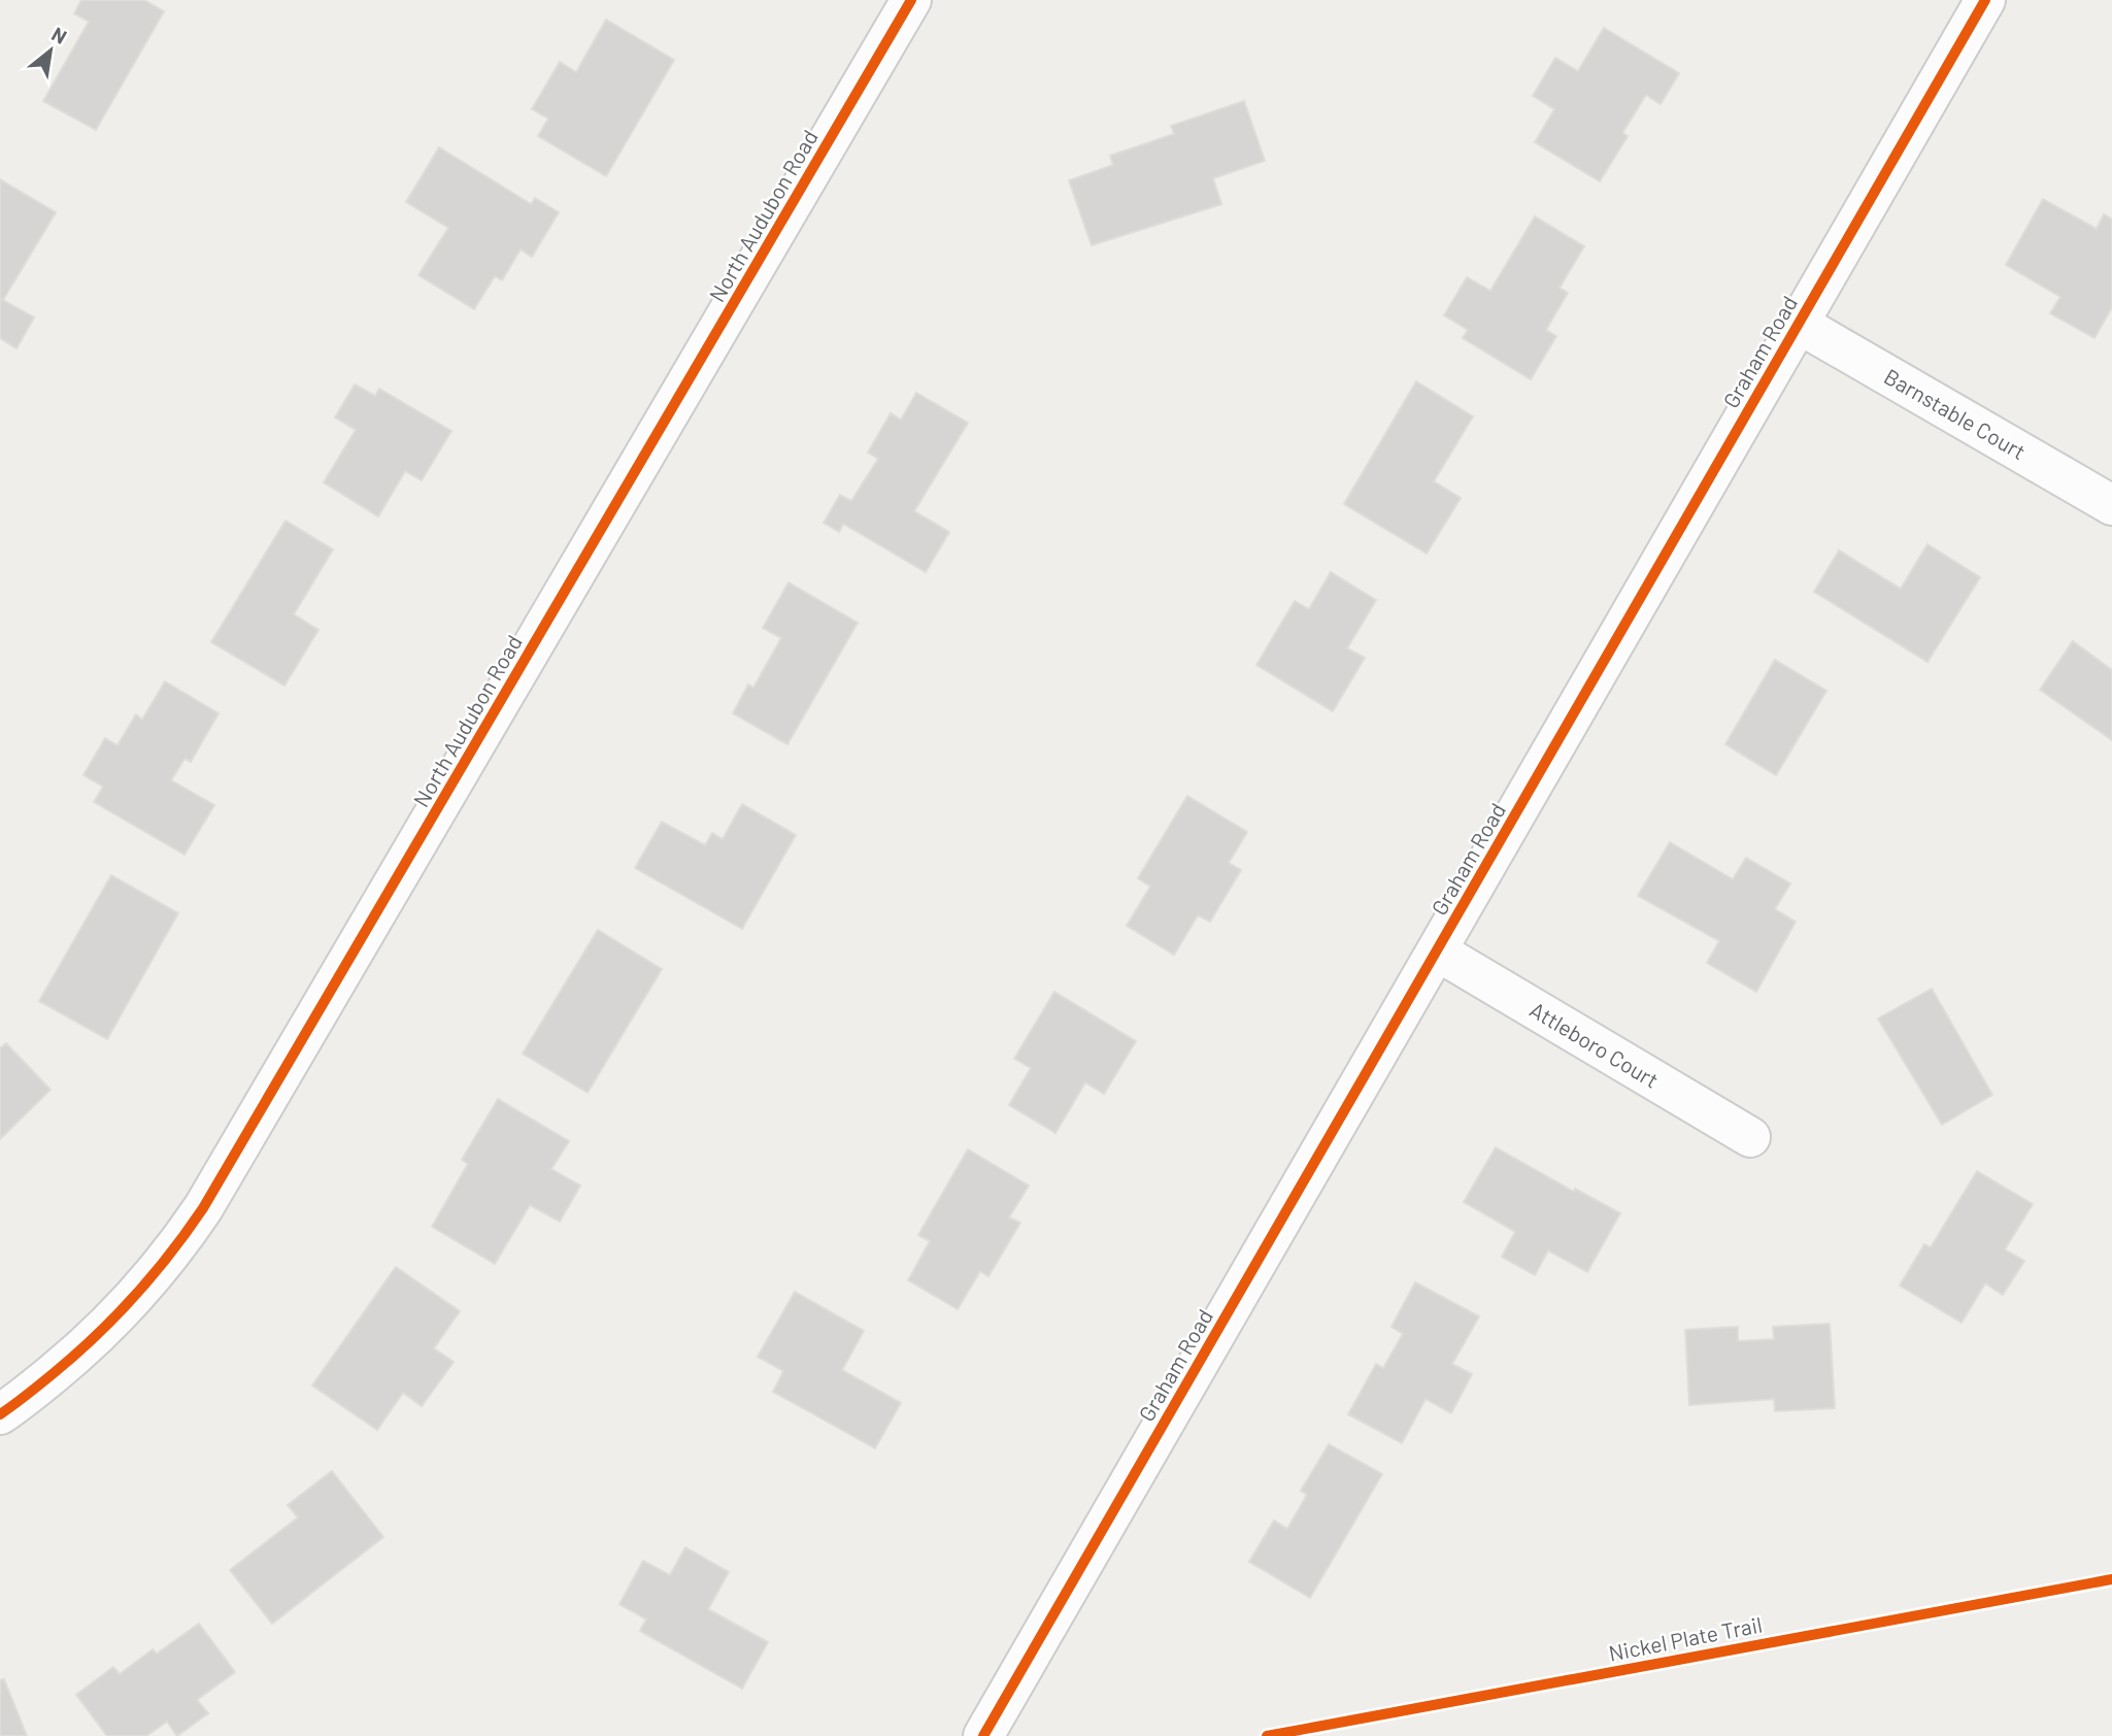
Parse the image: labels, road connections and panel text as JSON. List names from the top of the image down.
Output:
{
  "streets": {
    "street": [
      "North Audubon Road",
      "Graham Road",
      "Barnstable Court",
      "Attleboro Court"
    ],
    "cycle path": ["Nickel Plate Trail"]
  },
  "crossings": [
    ["Graham Road", "Barnstable Court"],
    ["Graham Road", "Attleboro Court"]
  ],
  "north": "top right"
}
